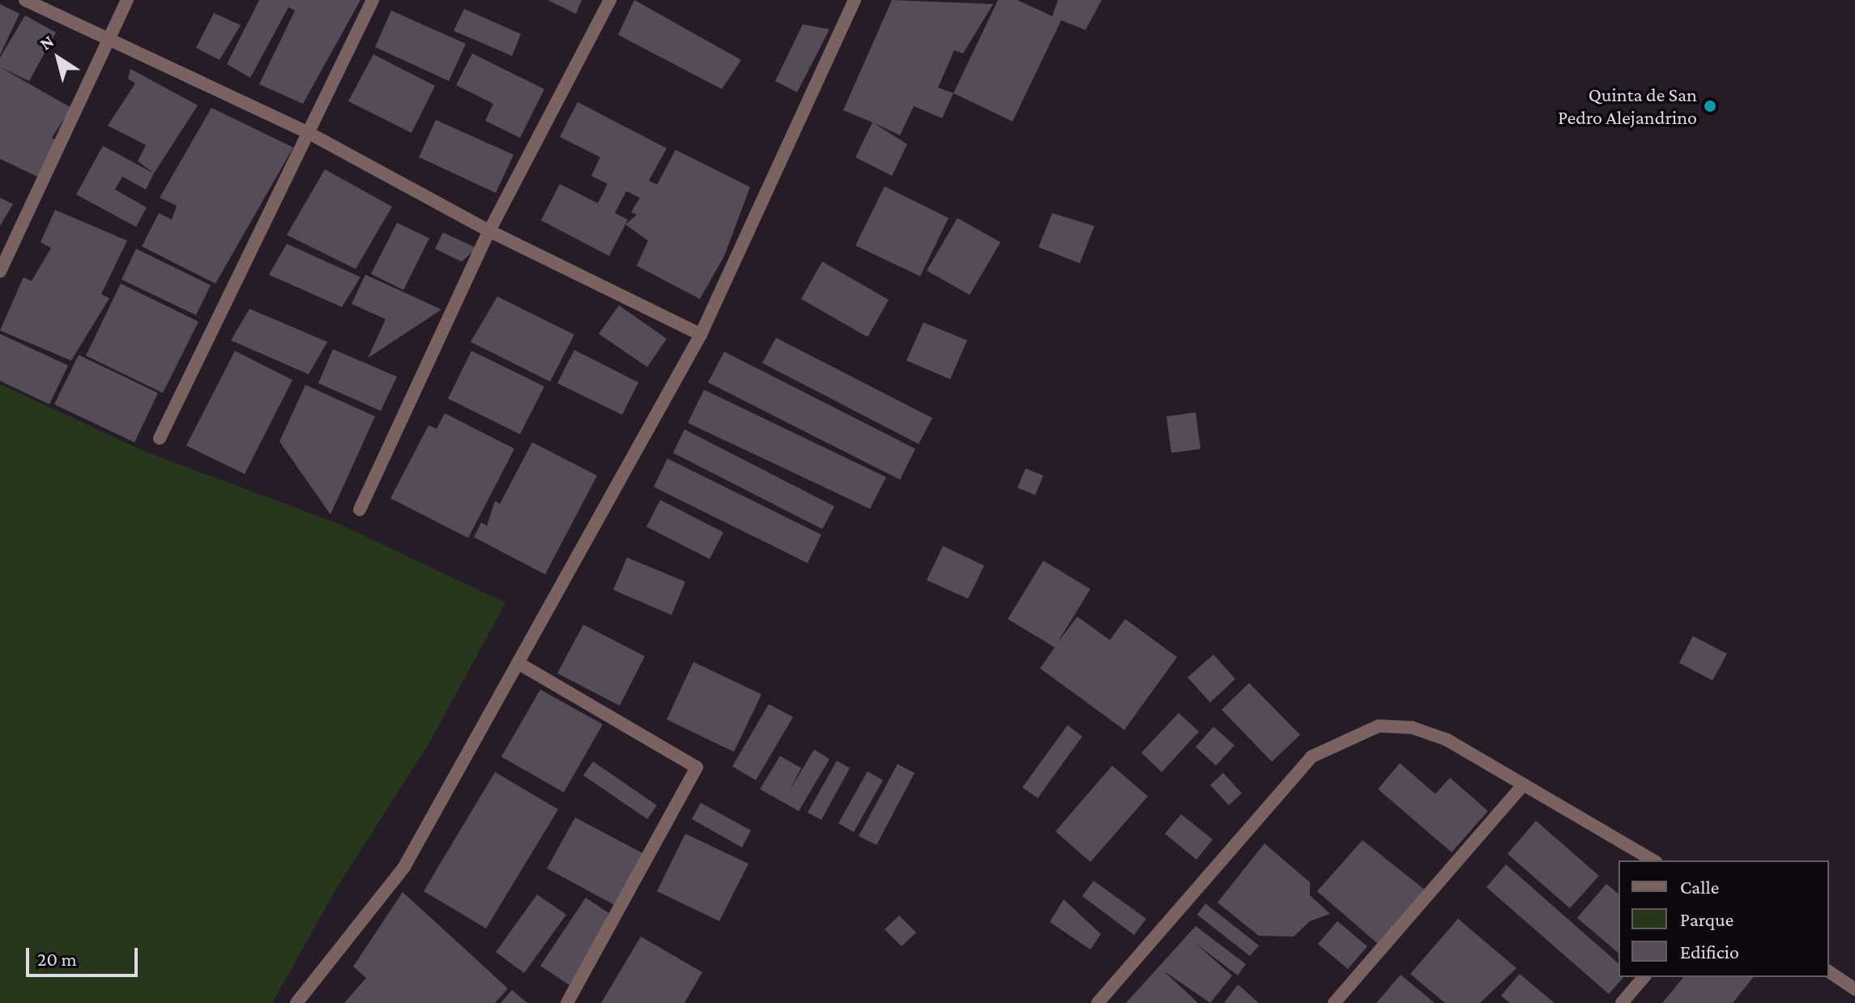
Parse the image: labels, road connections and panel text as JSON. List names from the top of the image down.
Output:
{
  "places": ["Quinta de San Pedro Alejandrino"],
  "legend": ["Calle", "Parque", "Edificio"],
  "scale_bar": "20 m",
  "north": "top left"
}
